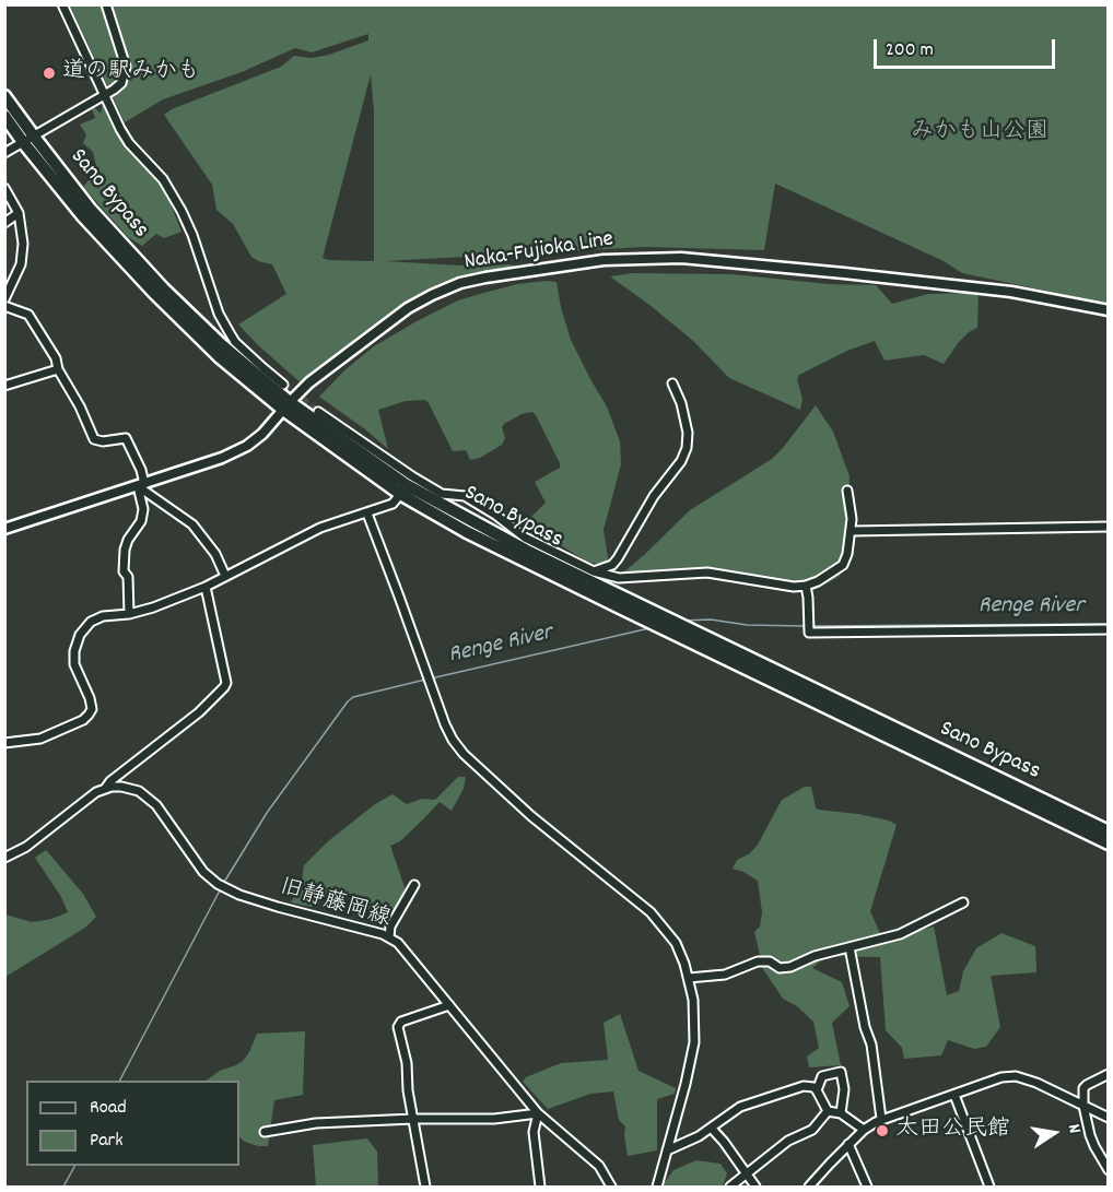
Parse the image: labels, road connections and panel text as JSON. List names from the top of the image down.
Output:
{
  "streets": {
    "highway": ["Sano Bypass"],
    "main road": ["Naka-Fujioka Line"],
    "street": ["旧静藤岡線"]
  },
  "crossings": [
    ["Sano Bypass", "Naka-Fujioka Line"]
  ],
  "water": ["Renge River"],
  "parks": ["みかも山公園"],
  "places": ["道の駅みかも", "太田公民館"],
  "legend": ["Road", "Park"],
  "scale_bar": "200 m",
  "north": "right"
}
